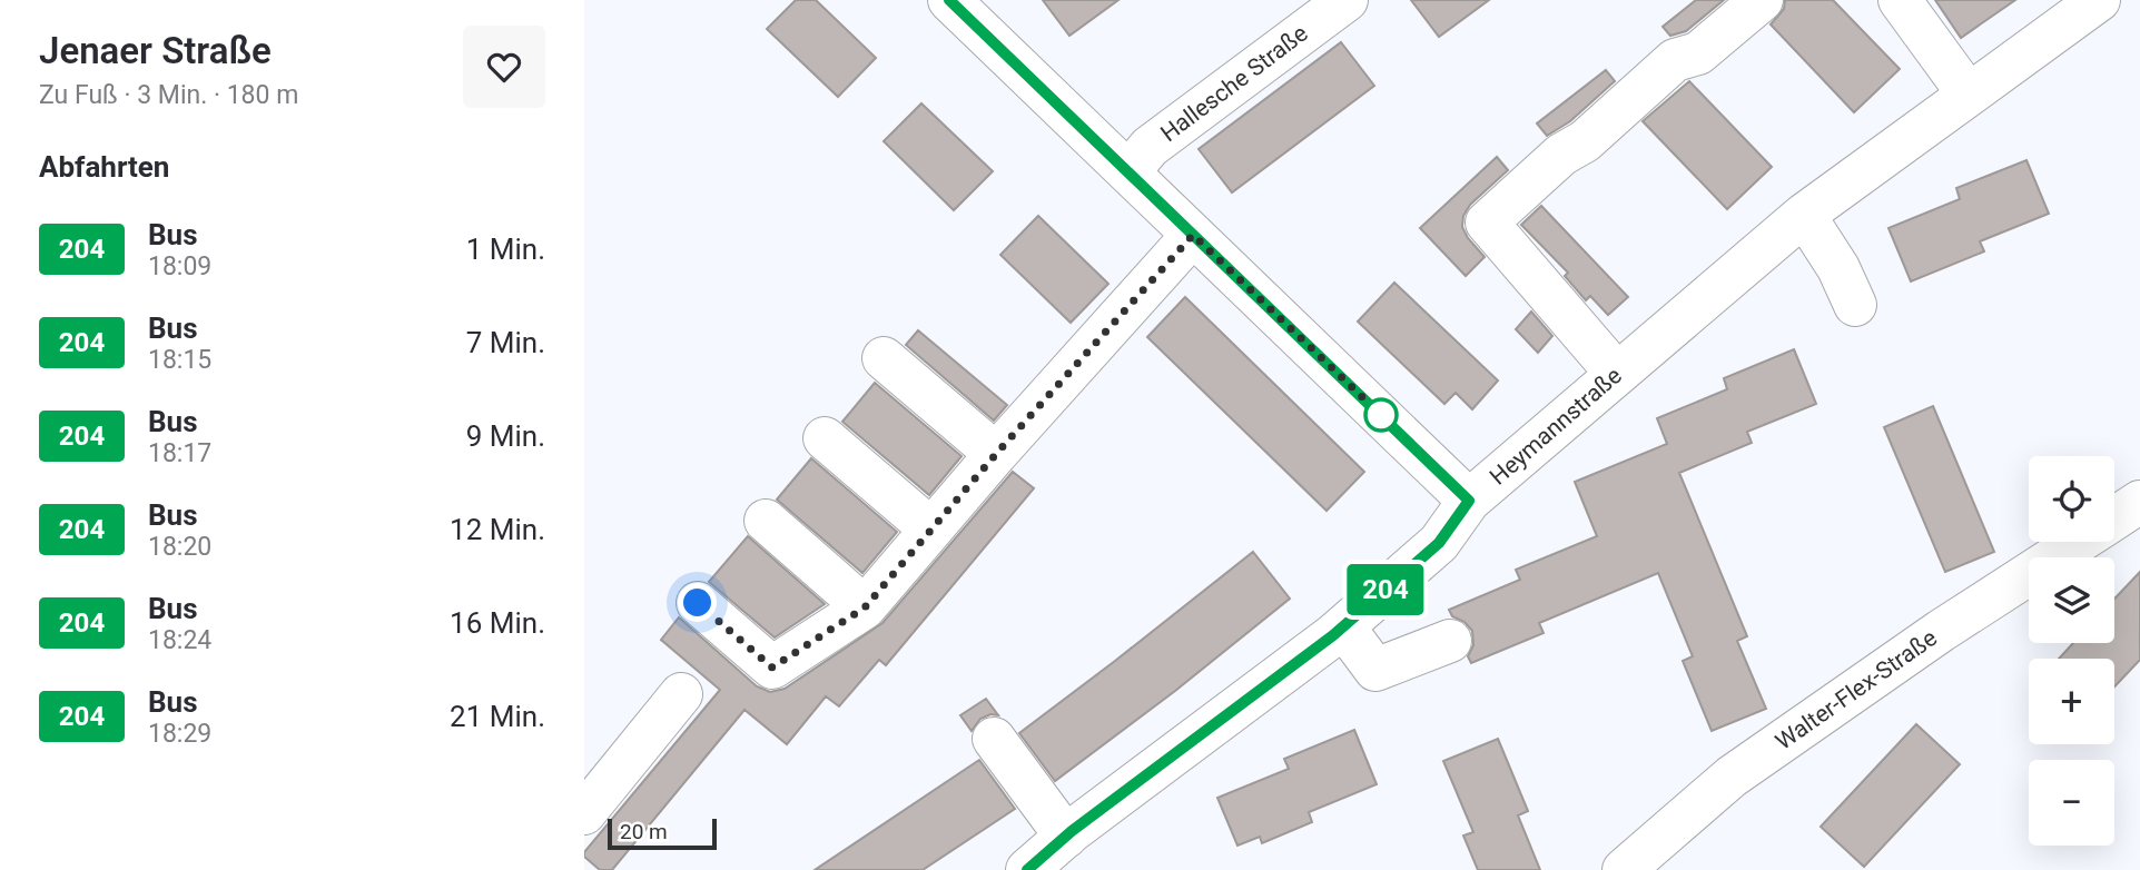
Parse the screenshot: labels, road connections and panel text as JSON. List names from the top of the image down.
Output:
{
  "streets": {
    "street": ["Hallesche Straße", "Heymannstraße", "Walter-Flex-Straße"]
  },
  "lines": ["bus line 204"],
  "scale_bar": "20 m",
  "page": {
    "heading": [
      ["Jenaer Straße", "Zu Fuß · 3 Min. · 180 m"],
      "Abfahrten"
    ],
    "on_map": "204",
    "list": [
      {
        "mark": "204",
        "name": "Bus",
        "note": "18:09",
        "value": "1 Min."
      },
      {
        "mark": "204",
        "name": "Bus",
        "note": "18:15",
        "value": "7 Min."
      },
      {
        "mark": "204",
        "name": "Bus",
        "note": "18:17",
        "value": "9 Min."
      },
      {
        "mark": "204",
        "name": "Bus",
        "note": "18:20",
        "value": "12 Min."
      },
      {
        "mark": "204",
        "name": "Bus",
        "note": "18:24",
        "value": "16 Min."
      },
      {
        "mark": "204",
        "name": "Bus",
        "note": "18:29",
        "value": "21 Min."
      }
    ],
    "map_buttons": ["+", "−"],
    "scale": "20 m"
  }
}
